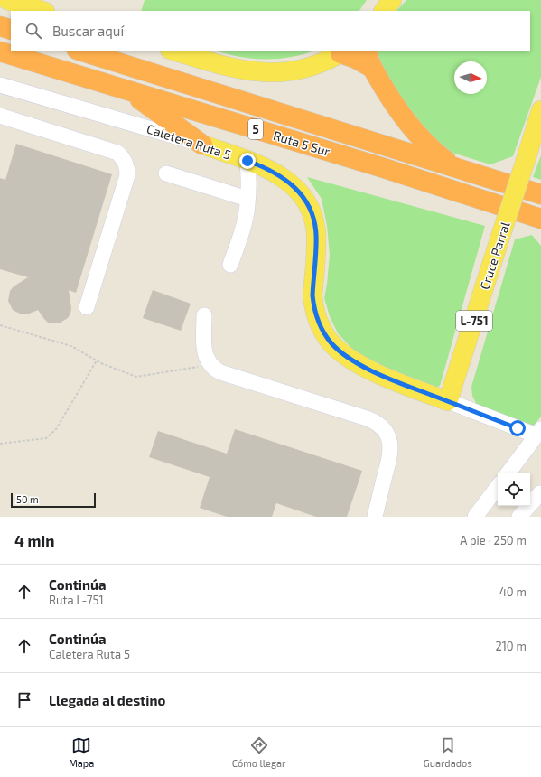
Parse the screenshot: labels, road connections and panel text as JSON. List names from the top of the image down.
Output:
{
  "streets": {
    "highway": ["5", "Ruta 5 Sur"],
    "main road": ["Caletera Ruta 5", "Cruce Parral", "L-751"]
  },
  "crossings": [
    ["Caletera Ruta 5", "Cruce Parral"]
  ],
  "scale_bar": "50 m",
  "north": "right",
  "page": {
    "search": "Buscar aquí",
    "scale": "50 m",
    "heading": ["4 min", "A pie · 250 m"],
    "list": [
      ["Continúa", "Ruta L-751", "40 m"],
      ["Continúa", "Caletera Ruta 5", "210 m"],
      "Llegada al destino"
    ],
    "nav": ["Mapa", "Cómo llegar", "Guardados"]
  }
}
